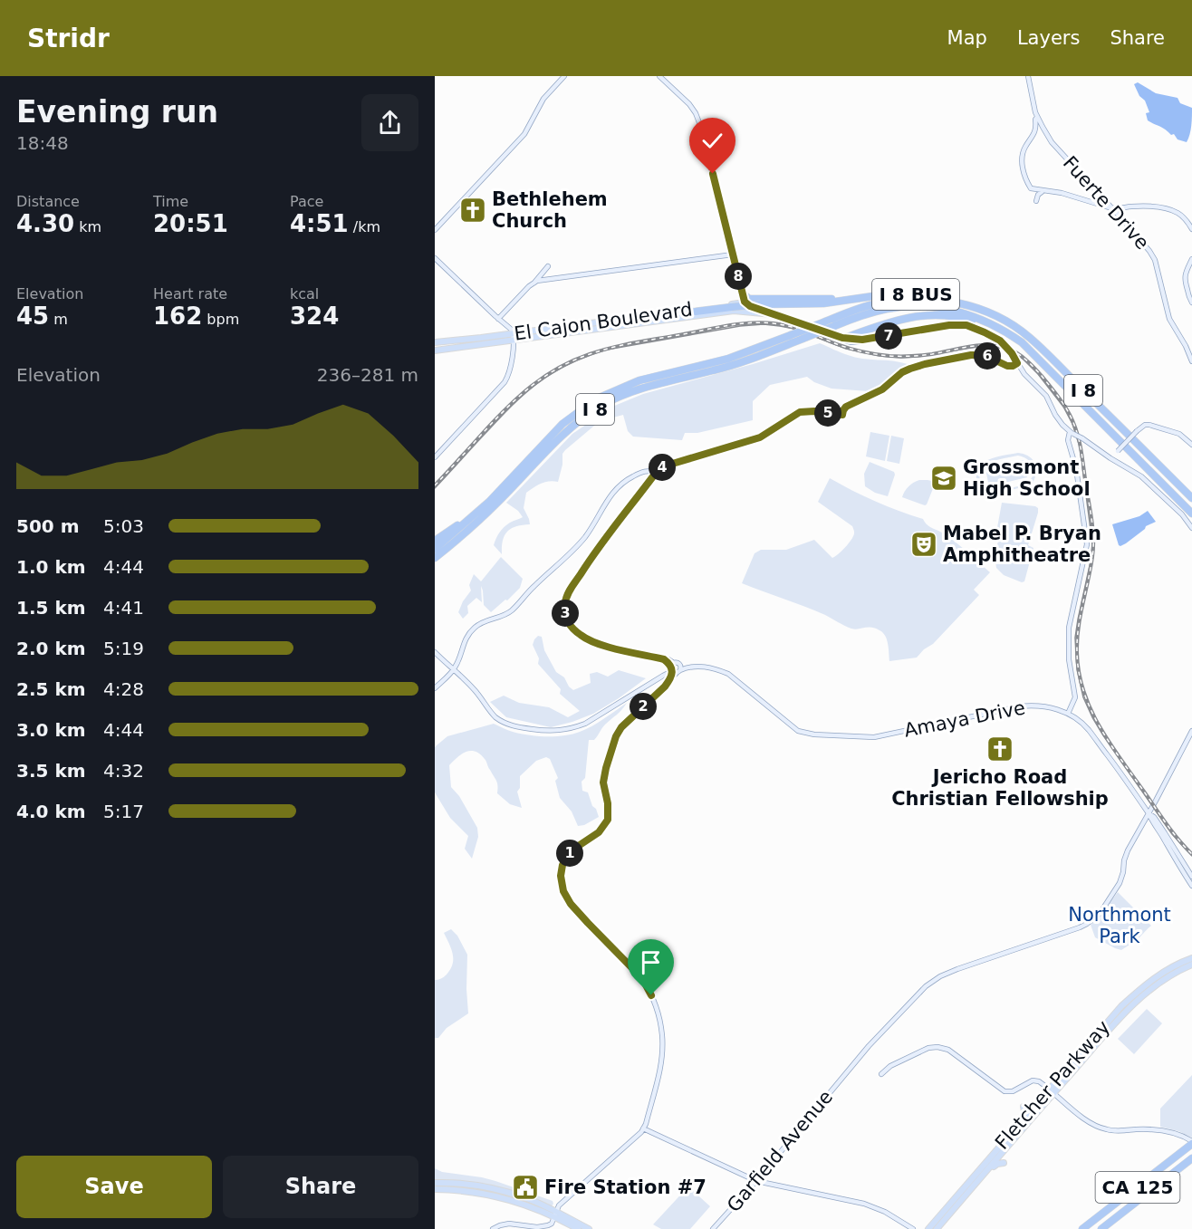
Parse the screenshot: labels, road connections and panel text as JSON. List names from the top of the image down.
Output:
{
  "streets": {
    "highway": ["I 8 BUS", "I 8", "CA 125"],
    "main road": ["El Cajon Boulevard", "Fletcher Parkway"],
    "street": ["Fuerte Drive", "Amaya Drive", "Garfield Avenue"]
  },
  "crossings": [
    ["I 8 BUS", "El Cajon Boulevard"],
    ["I 8 BUS", "I 8"],
    ["Amaya Drive", "Garfield Avenue"]
  ],
  "parks": ["Northmont Park"],
  "places": {
    "church": ["Bethlehem Church", "Jericho Road Christian Fellowship"],
    "school or university": ["Grossmont High School"],
    "theatre": ["Mabel P. Bryan Amphitheatre"],
    "public building": ["Fire Station #7"]
  },
  "page": {
    "header": "Stridr",
    "nav": ["Map", "Layers", "Share"],
    "heading": ["Evening run", "18:48"],
    "stats": [
      ["Distance", "4.30 km"],
      ["Time", "20:51"],
      ["Pace", "4:51 /km"],
      ["Elevation", "45 m"],
      ["Heart rate", "162 bpm"],
      ["kcal", "324"]
    ],
    "pins": [
      "8",
      "7",
      "6",
      "5",
      "4",
      "3",
      "2",
      "1"
    ],
    "chart": ["Elevation", "236–281 m"],
    "list": [
      {
        "name": "500 m",
        "note": "5:03"
      },
      {
        "name": "1.0 km",
        "note": "4:44"
      },
      {
        "name": "1.5 km",
        "note": "4:41"
      },
      {
        "name": "2.0 km",
        "note": "5:19"
      },
      {
        "name": "2.5 km",
        "note": "4:28"
      },
      {
        "name": "3.0 km",
        "note": "4:44"
      },
      {
        "name": "3.5 km",
        "note": "4:32"
      },
      {
        "name": "4.0 km",
        "note": "5:17"
      }
    ],
    "buttons": ["Save", "Share"]
  }
}
